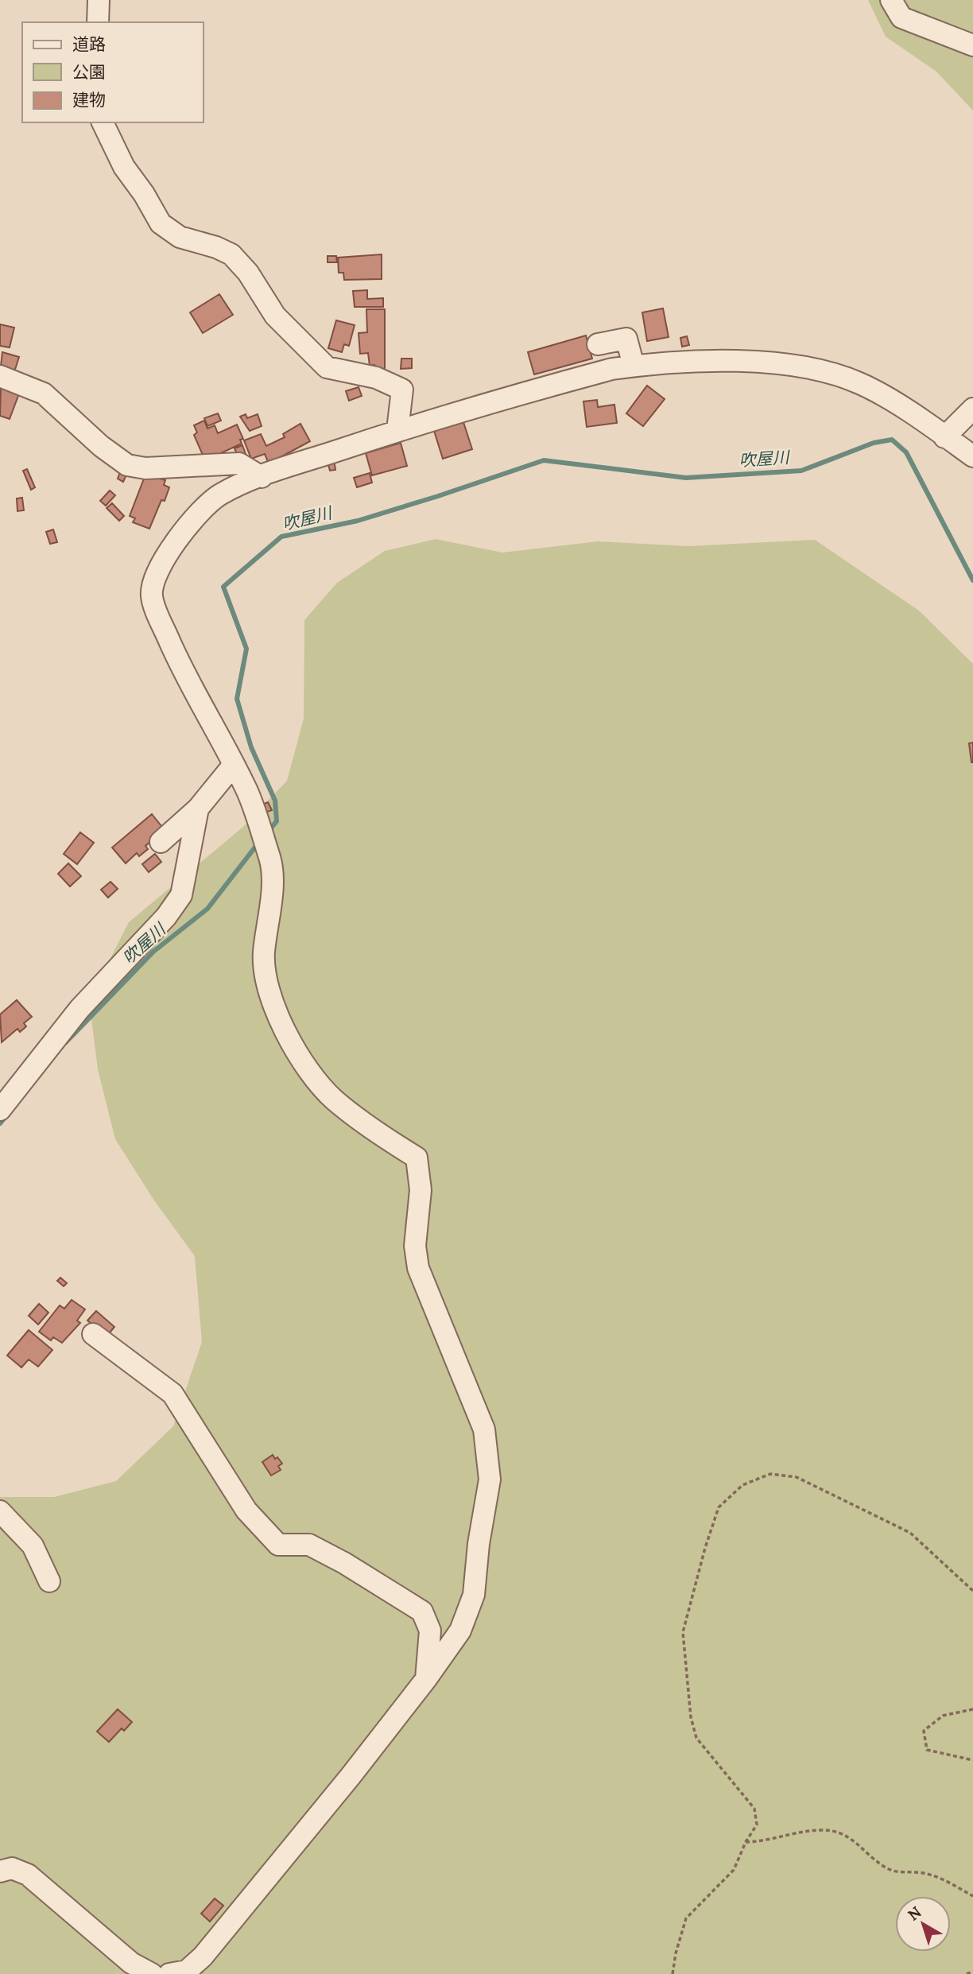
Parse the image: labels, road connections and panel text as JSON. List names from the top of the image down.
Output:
{
  "water": ["吹屋川"],
  "legend": ["道路", "公園", "建物"],
  "north": "top left"
}
